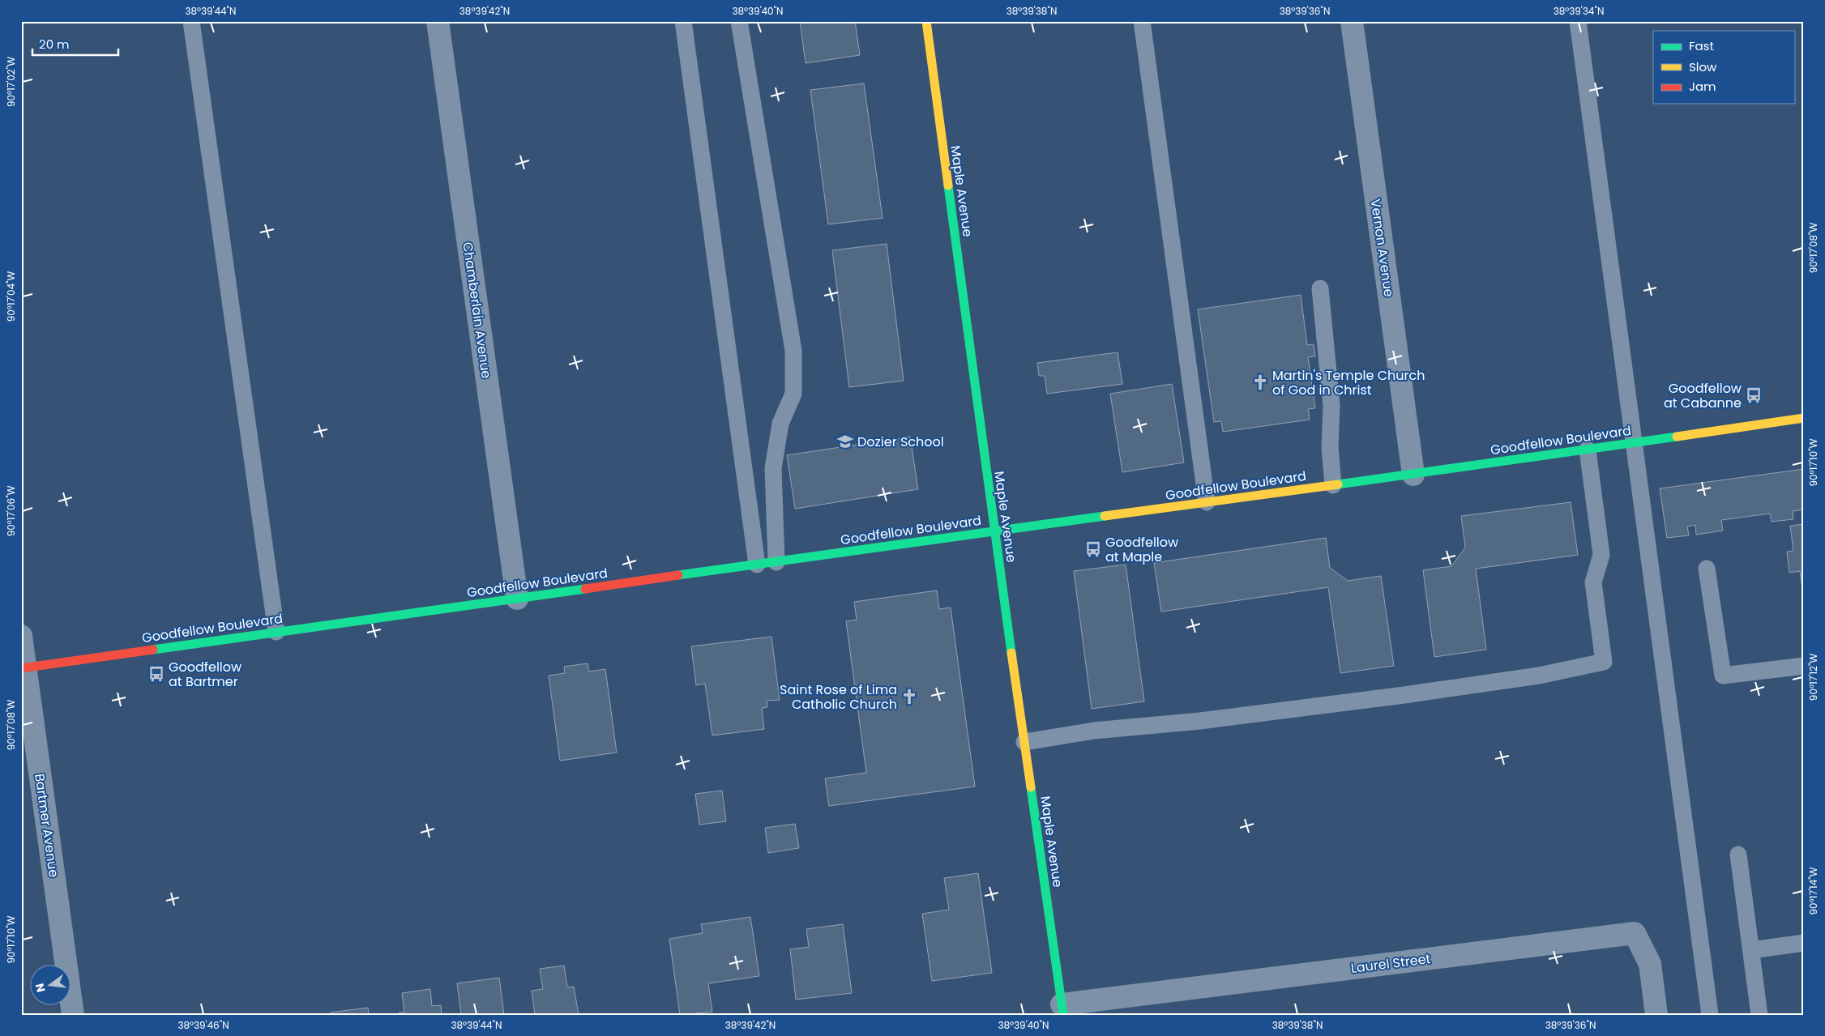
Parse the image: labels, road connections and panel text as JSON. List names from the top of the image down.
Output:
{
  "streets": {
    "main road": ["Maple Avenue", "Goodfellow Boulevard"],
    "street": [
      "Vernon Avenue",
      "Chamberlain Avenue",
      "Bartmer Avenue",
      "Laurel Street"
    ]
  },
  "crossings": [
    ["Maple Avenue", "Goodfellow Boulevard"],
    ["Maple Avenue", "Laurel Street"],
    ["Vernon Avenue", "Goodfellow Boulevard"],
    ["Chamberlain Avenue", "Goodfellow Boulevard"],
    ["Goodfellow Boulevard", "Bartmer Avenue"]
  ],
  "places": {
    "church": ["Martin's Temple Church of God in Christ", "Saint Rose of Lima Catholic Church"],
    "bus stop": ["Goodfellow at Cabanne", "Goodfellow at Maple", "Goodfellow at Bartmer"],
    "school or university": ["Dozier School"]
  },
  "legend": ["Fast", "Slow", "Jam"],
  "scale_bar": "20 m",
  "north": "left",
  "coordinates": [
    "38°39'44\"N",
    "38°39'42\"N",
    "38°39'40\"N",
    "38°39'38\"N",
    "38°39'36\"N",
    "38°39'34\"N",
    "90°17'02\"W",
    "90°17'08\"W",
    "90°17'04\"W",
    "90°17'10\"W",
    "90°17'06\"W",
    "90°17'12\"W",
    "90°17'14\"W",
    "38°39'46\"N"
  ]
}
